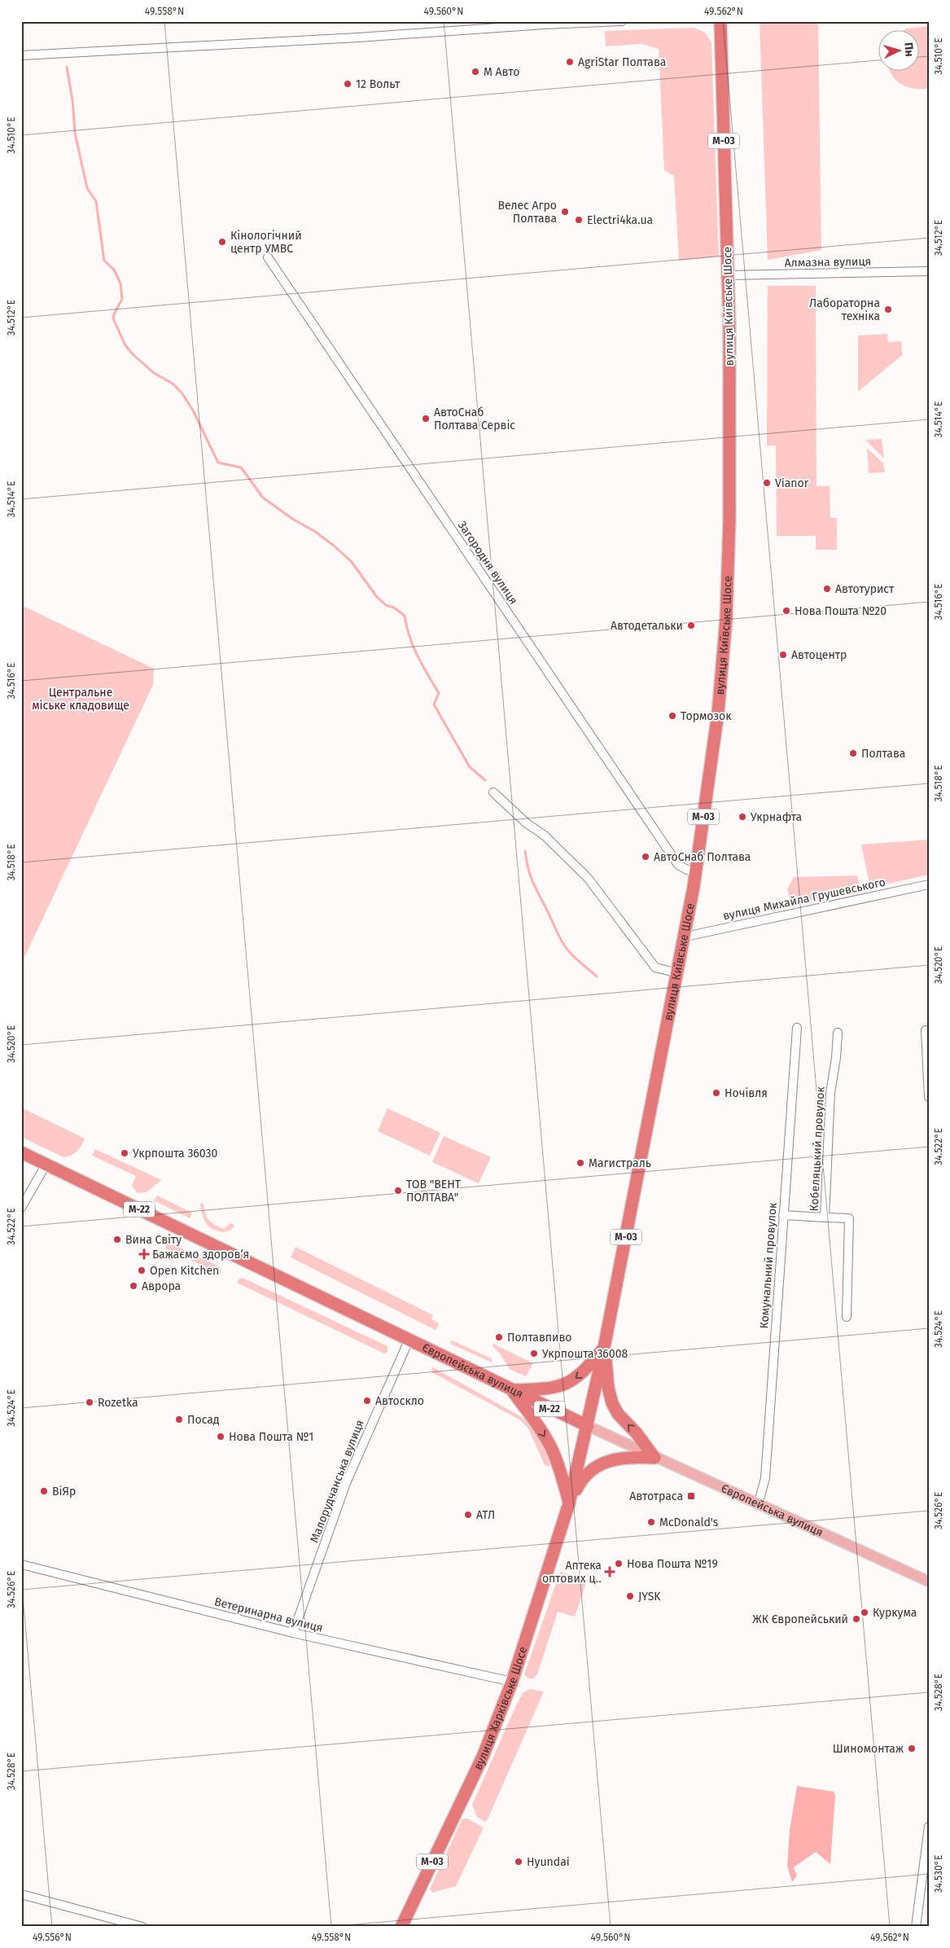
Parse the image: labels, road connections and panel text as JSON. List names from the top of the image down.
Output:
{
  "streets": {
    "highway": [
      "М-03",
      "вулиця Київське Шосе",
      "М-22",
      "Європейська вулиця",
      "вулиця Харківське Шосе"
    ],
    "street": [
      "Алмазна вулиця",
      "Загородня вулиця",
      "вулиця Михайла Грушевського",
      "Кобеляцький провулок",
      "Комунальний провулок",
      "Малорудчанська вулиця",
      "Ветеринарна вулиця"
    ]
  },
  "crossings": [
    ["Алмазна вулиця", "вулиця Київське Шосе"],
    ["вулиця Київське Шосе", "Загородня вулиця"],
    ["вулиця Київське Шосе", "вулиця Михайла Грушевського"],
    ["вулиця Київське Шосе", "Європейська вулиця"],
    ["вулиця Київське Шосе", "вулиця Харківське Шосе"],
    ["Комунальний провулок", "Європейська вулиця"],
    ["Європейська вулиця", "Малорудчанська вулиця"],
    ["Малорудчанська вулиця", "Ветеринарна вулиця"],
    ["Ветеринарна вулиця", "вулиця Харківське Шосе"]
  ],
  "parks": ["Центральне міське кладовище"],
  "places": {
    "other": [
      "AgriStar Полтава",
      "М Авто",
      "12 Вольт",
      "Велес Агро Полтава",
      "Electri4ka.ua",
      "Кінологічний центр УМВС",
      "Лабораторна техніка",
      "АвтоСнаб Полтава Сервіс",
      "Vianor",
      "Автотурист",
      "Нова Пошта №20",
      "Автодетальки",
      "Автоцентр",
      "Тормозок",
      "Полтава",
      "Укрнафта",
      "АвтоСнаб Полтава",
      "Ночівля",
      "Укрпошта 36030",
      "Магистраль",
      "ТОВ \"ВЕНТ ПОЛТАВА\"",
      "Вина Світу",
      "Open Kitchen",
      "Аврора",
      "Полтавпиво",
      "Укрпошта 36008",
      "Автоскло",
      "Rozetka",
      "Посад",
      "Нова Пошта №1",
      "ВіЯр",
      "АТЛ",
      "McDonald's",
      "Нова Пошта №19",
      "JYSK",
      "Куркума",
      "ЖК Європейський",
      "Шиномонтаж",
      "Hyundai"
    ],
    "health": ["Бажаємо здоровʼя", "Аптека оптових ц‥"],
    "transit": ["Автотраса"]
  },
  "north": "right",
  "coordinates": [
    "49.558°N",
    "49.560°N",
    "49.562°N",
    "34.510°E",
    "34.512°E",
    "34.514°E",
    "34.516°E",
    "34.518°E",
    "34.520°E",
    "34.522°E",
    "34.524°E",
    "34.526°E",
    "34.528°E",
    "34.530°E",
    "49.556°N"
  ]
}
